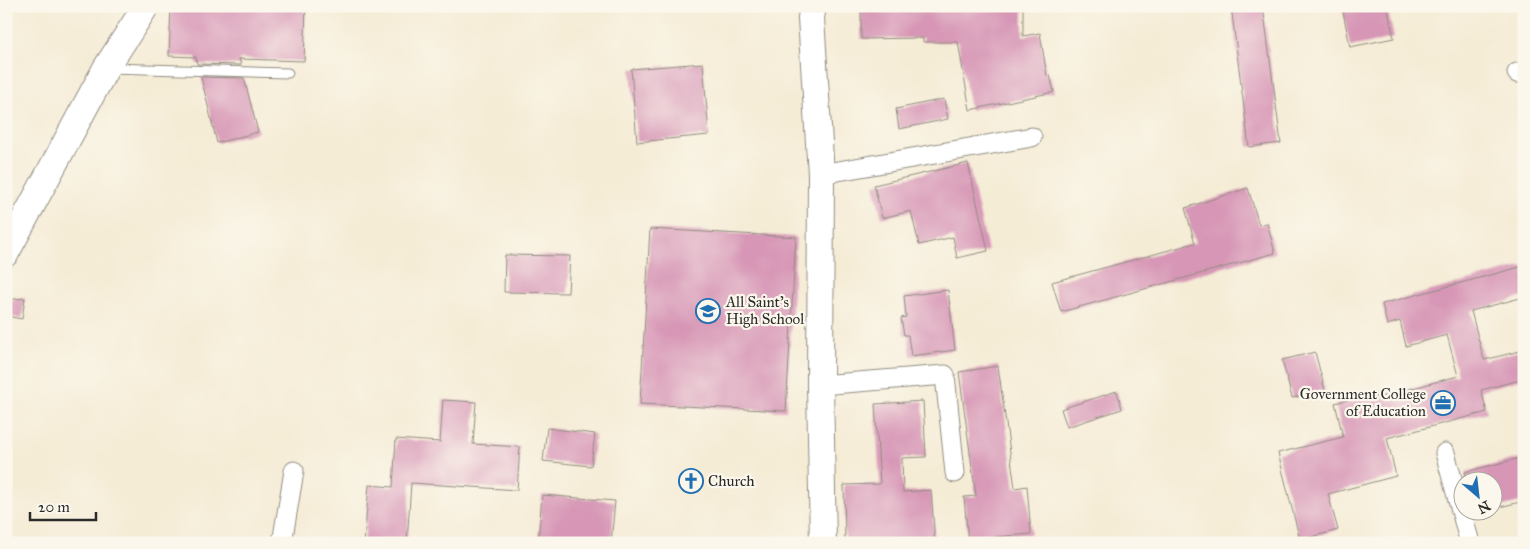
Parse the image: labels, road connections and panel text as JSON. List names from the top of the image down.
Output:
{
  "places": {
    "school or university": ["All Saint's High School"],
    "office": ["Government College of Education"],
    "church": ["Church"]
  },
  "scale_bar": "20 m",
  "north": "bottom right"
}
